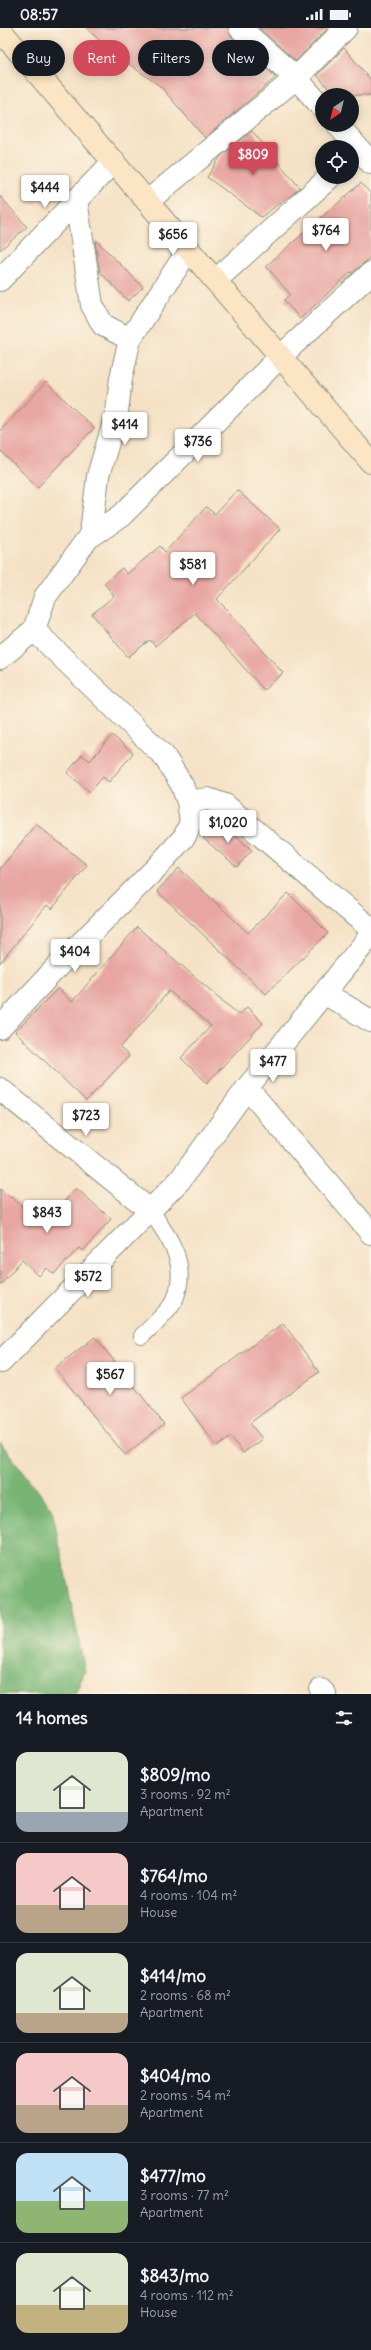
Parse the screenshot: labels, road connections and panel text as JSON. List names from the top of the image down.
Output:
{
  "north": "bottom left",
  "page": {
    "status": "08:57",
    "chip": [
      "Buy",
      "Rent",
      "Filters",
      "New"
    ],
    "price": [
      "$809",
      "$444",
      "$764",
      "$656",
      "$414",
      "$736",
      "$581",
      "$1,020",
      "$404",
      "$477",
      "$723",
      "$843",
      "$572",
      "$567"
    ],
    "heading": "14 homes",
    "list": [
      {
        "name": "$809/mo",
        "note": "3 rooms · 92 m² · Apartment"
      },
      {
        "name": "$764/mo",
        "note": "4 rooms · 104 m² · House"
      },
      {
        "name": "$414/mo",
        "note": "2 rooms · 68 m² · Apartment"
      },
      {
        "name": "$404/mo",
        "note": "2 rooms · 54 m² · Apartment"
      },
      {
        "name": "$477/mo",
        "note": "3 rooms · 77 m² · Apartment"
      },
      {
        "name": "$843/mo",
        "note": "4 rooms · 112 m² · House"
      }
    ]
  }
}
